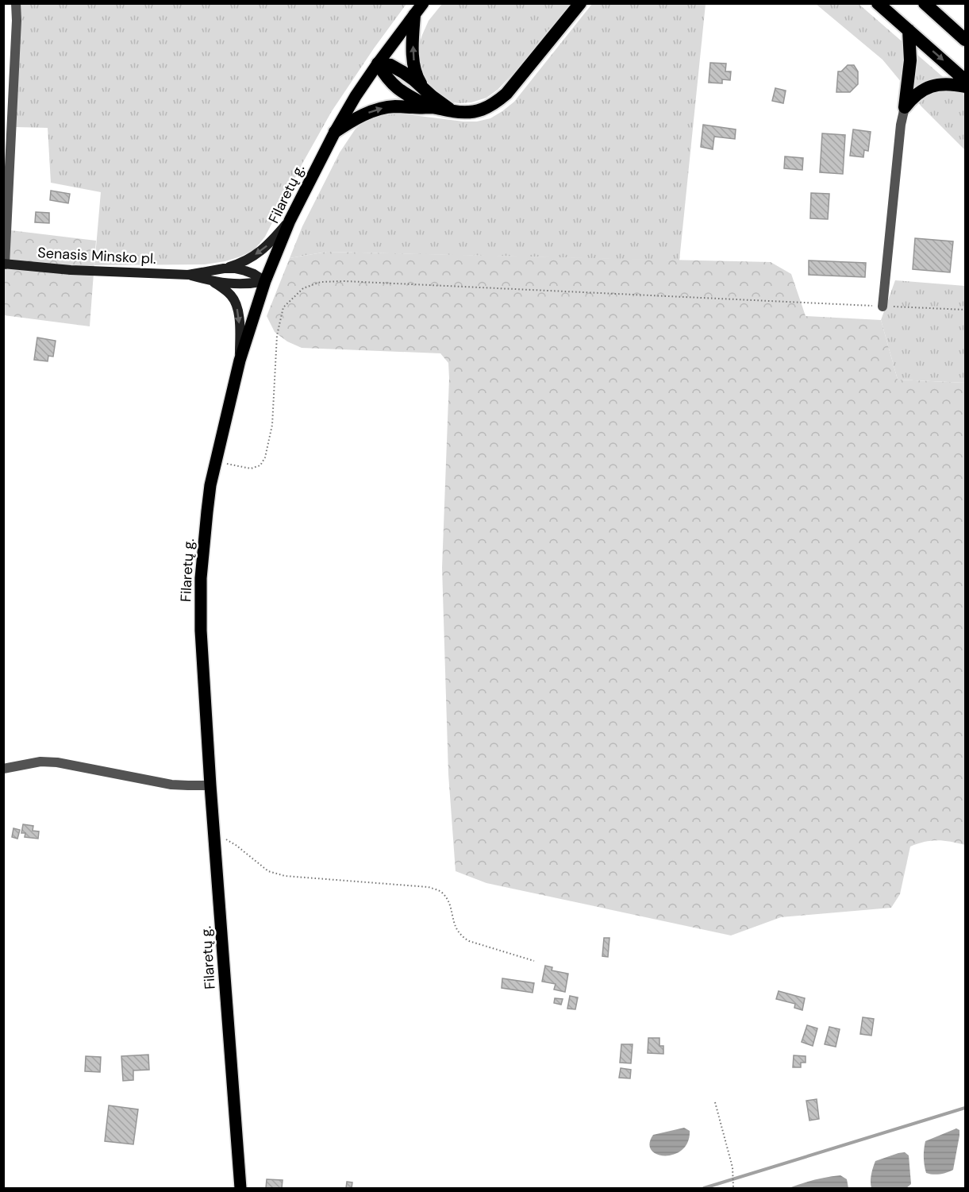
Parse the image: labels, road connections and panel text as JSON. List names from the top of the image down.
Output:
{
  "streets": {
    "main road": ["Filaretų g.", "Senasis Minsko pl."]
  },
  "crossings": [
    ["Filaretų g.", "Senasis Minsko pl."]
  ]
}
